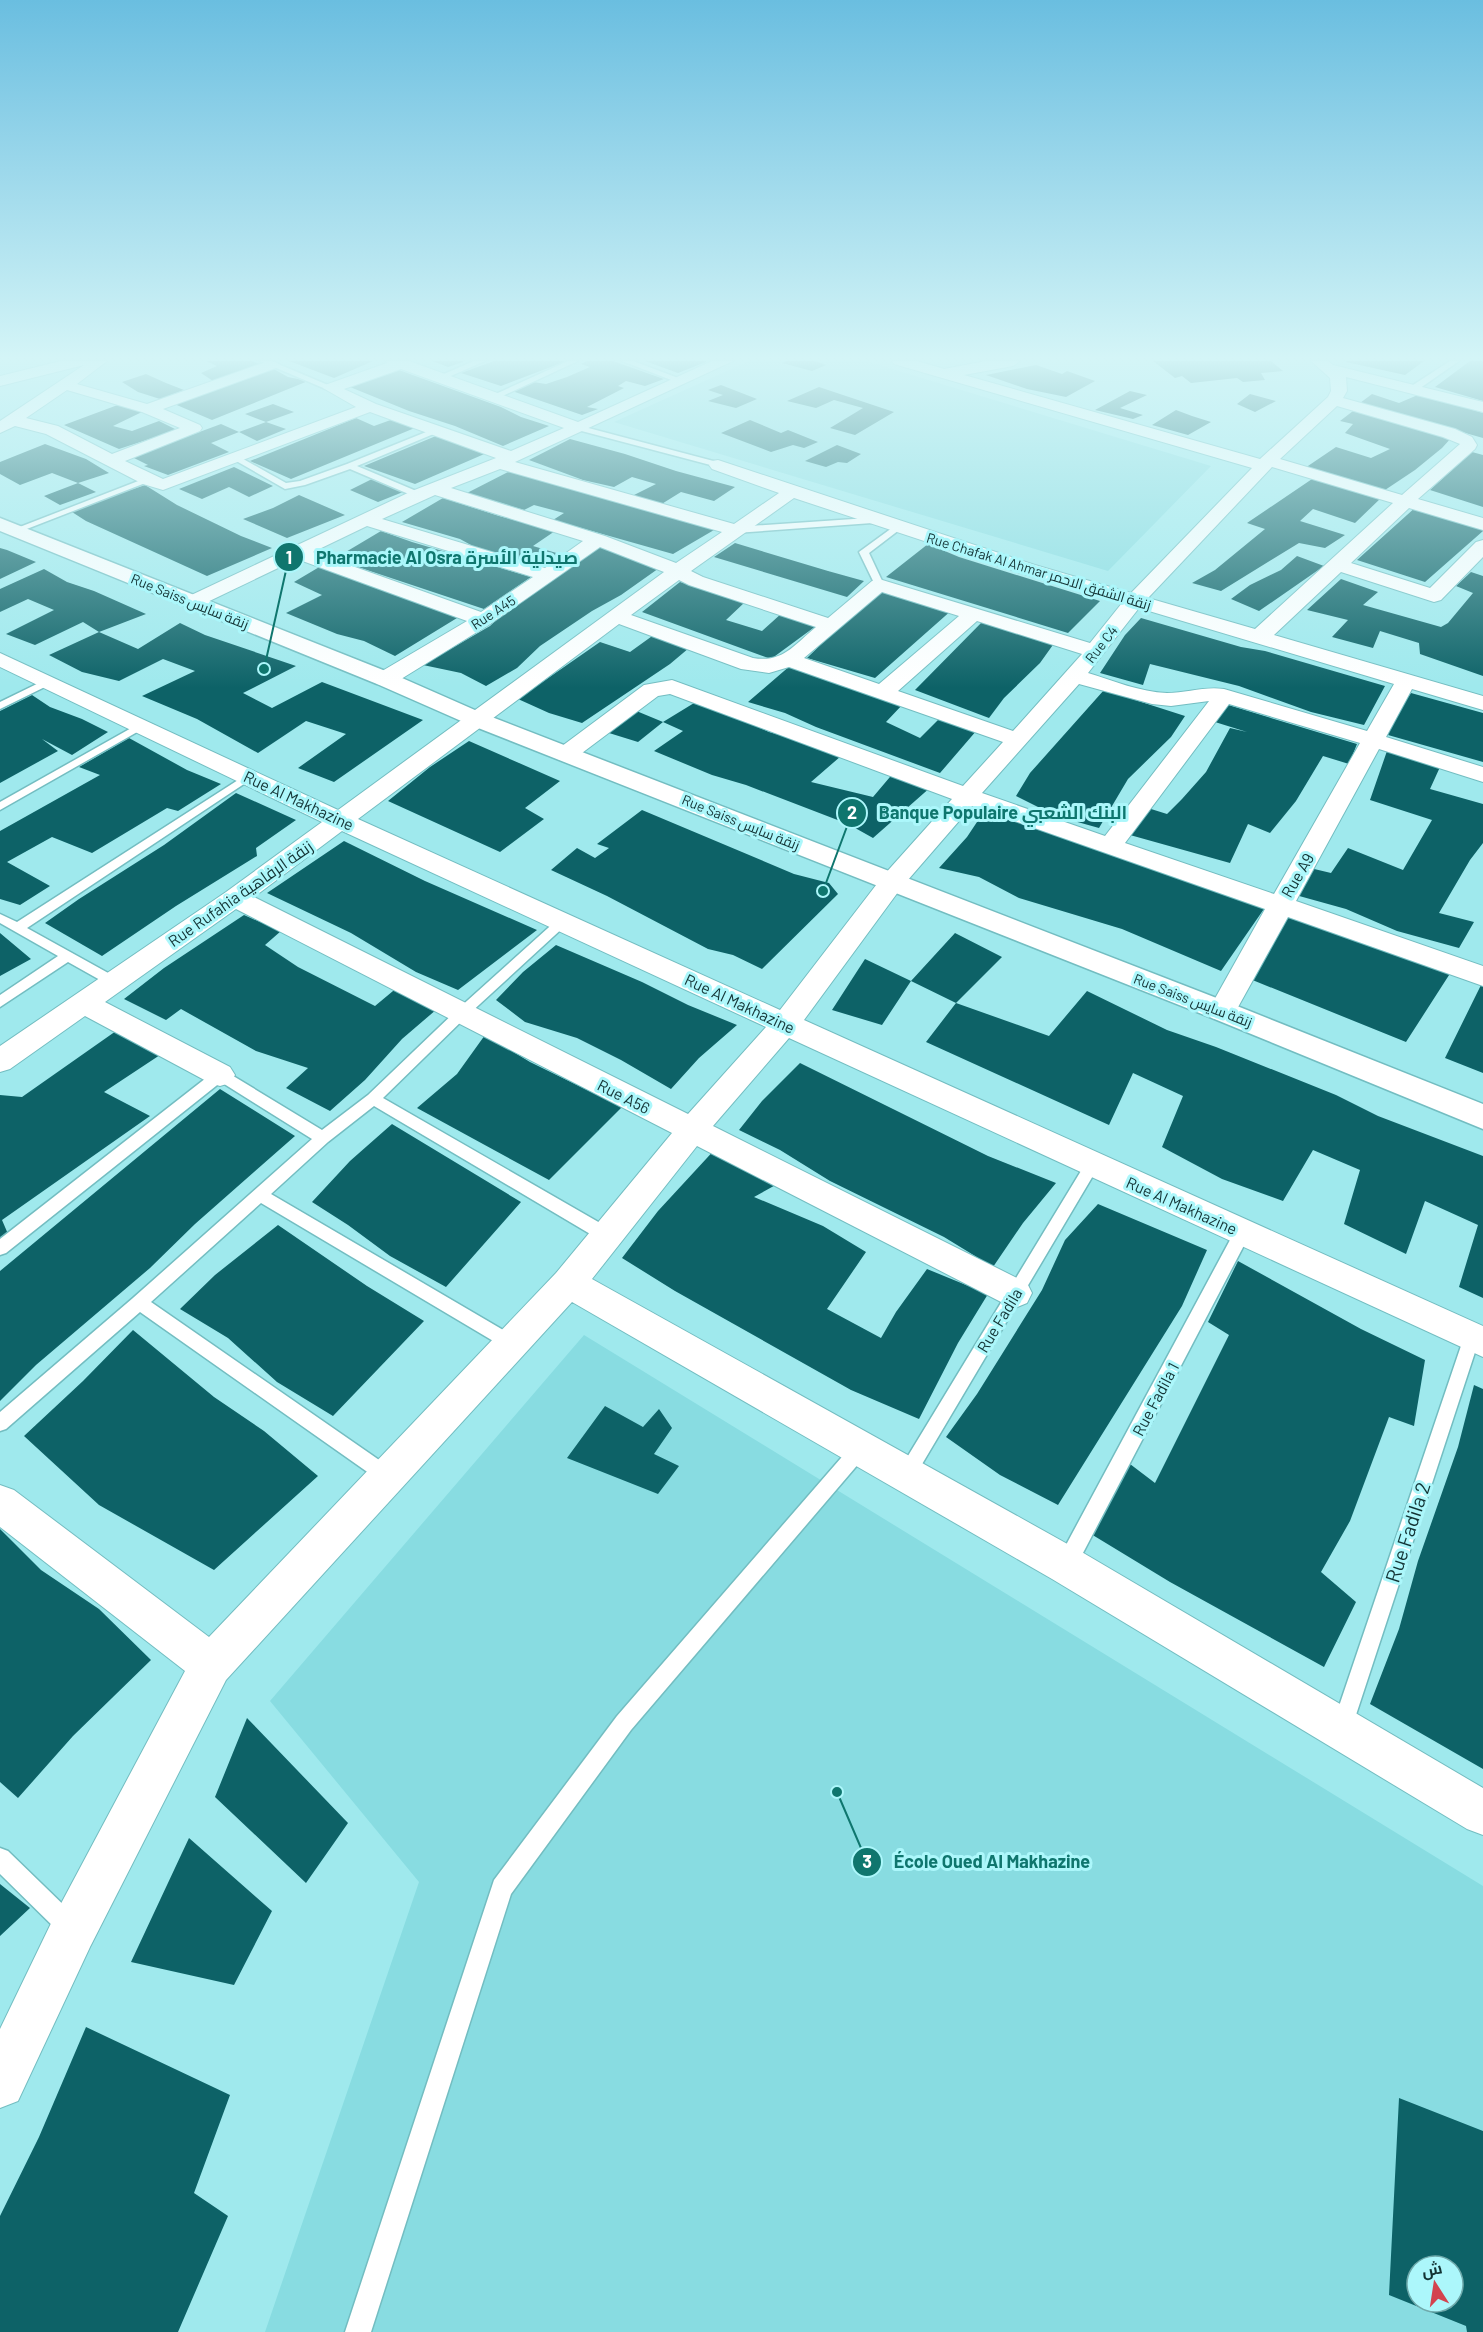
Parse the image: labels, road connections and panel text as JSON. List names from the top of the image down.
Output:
{
  "streets": {
    "street": [
      "Rue Chafak Al Ahmar زنقة الشفق الاحمر",
      "Rue Saiss زنقة سايس",
      "Rue A45",
      "Rue C4",
      "Rue Al Makhazine",
      "Rue A9",
      "Rue Rufahia زنقة الرفاهية",
      "Rue A56"
    ],
    "lane": ["Rue Fadila", "Rue Fadila 1", "Rue Fadila 2"]
  },
  "crossings": [
    ["Rue Chafak Al Ahmar زنقة الشفق الاحمر", "Rue C4"],
    ["Rue Chafak Al Ahmar زنقة الشفق الاحمر", "Rue A9"],
    ["Rue Chafak Al Ahmar زنقة الشفق الاحمر", "Rue Rufahia زنقة الرفاهية"],
    ["Rue Saiss زنقة سايس", "Rue A45"],
    ["Rue Saiss زنقة سايس", "Rue C4"],
    ["Rue Saiss زنقة سايس", "Rue A9"],
    ["Rue Saiss زنقة سايس", "Rue Rufahia زنقة الرفاهية"],
    ["Rue C4", "Rue Al Makhazine"],
    ["Rue C4", "Rue A56"],
    ["Rue Al Makhazine", "Rue Rufahia زنقة الرفاهية"],
    ["Rue Al Makhazine", "Rue Fadila"],
    ["Rue Al Makhazine", "Rue Fadila 1"],
    ["Rue Al Makhazine", "Rue Fadila 2"],
    ["Rue Rufahia زنقة الرفاهية", "Rue A56"],
    ["Rue A56", "Rue Fadila"]
  ],
  "places": ["Pharmacie Al Osra صيدلية الأسرة", "Banque Populaire البنك الشعبي", "École Oued Al Makhazine"],
  "north": "top"
}
